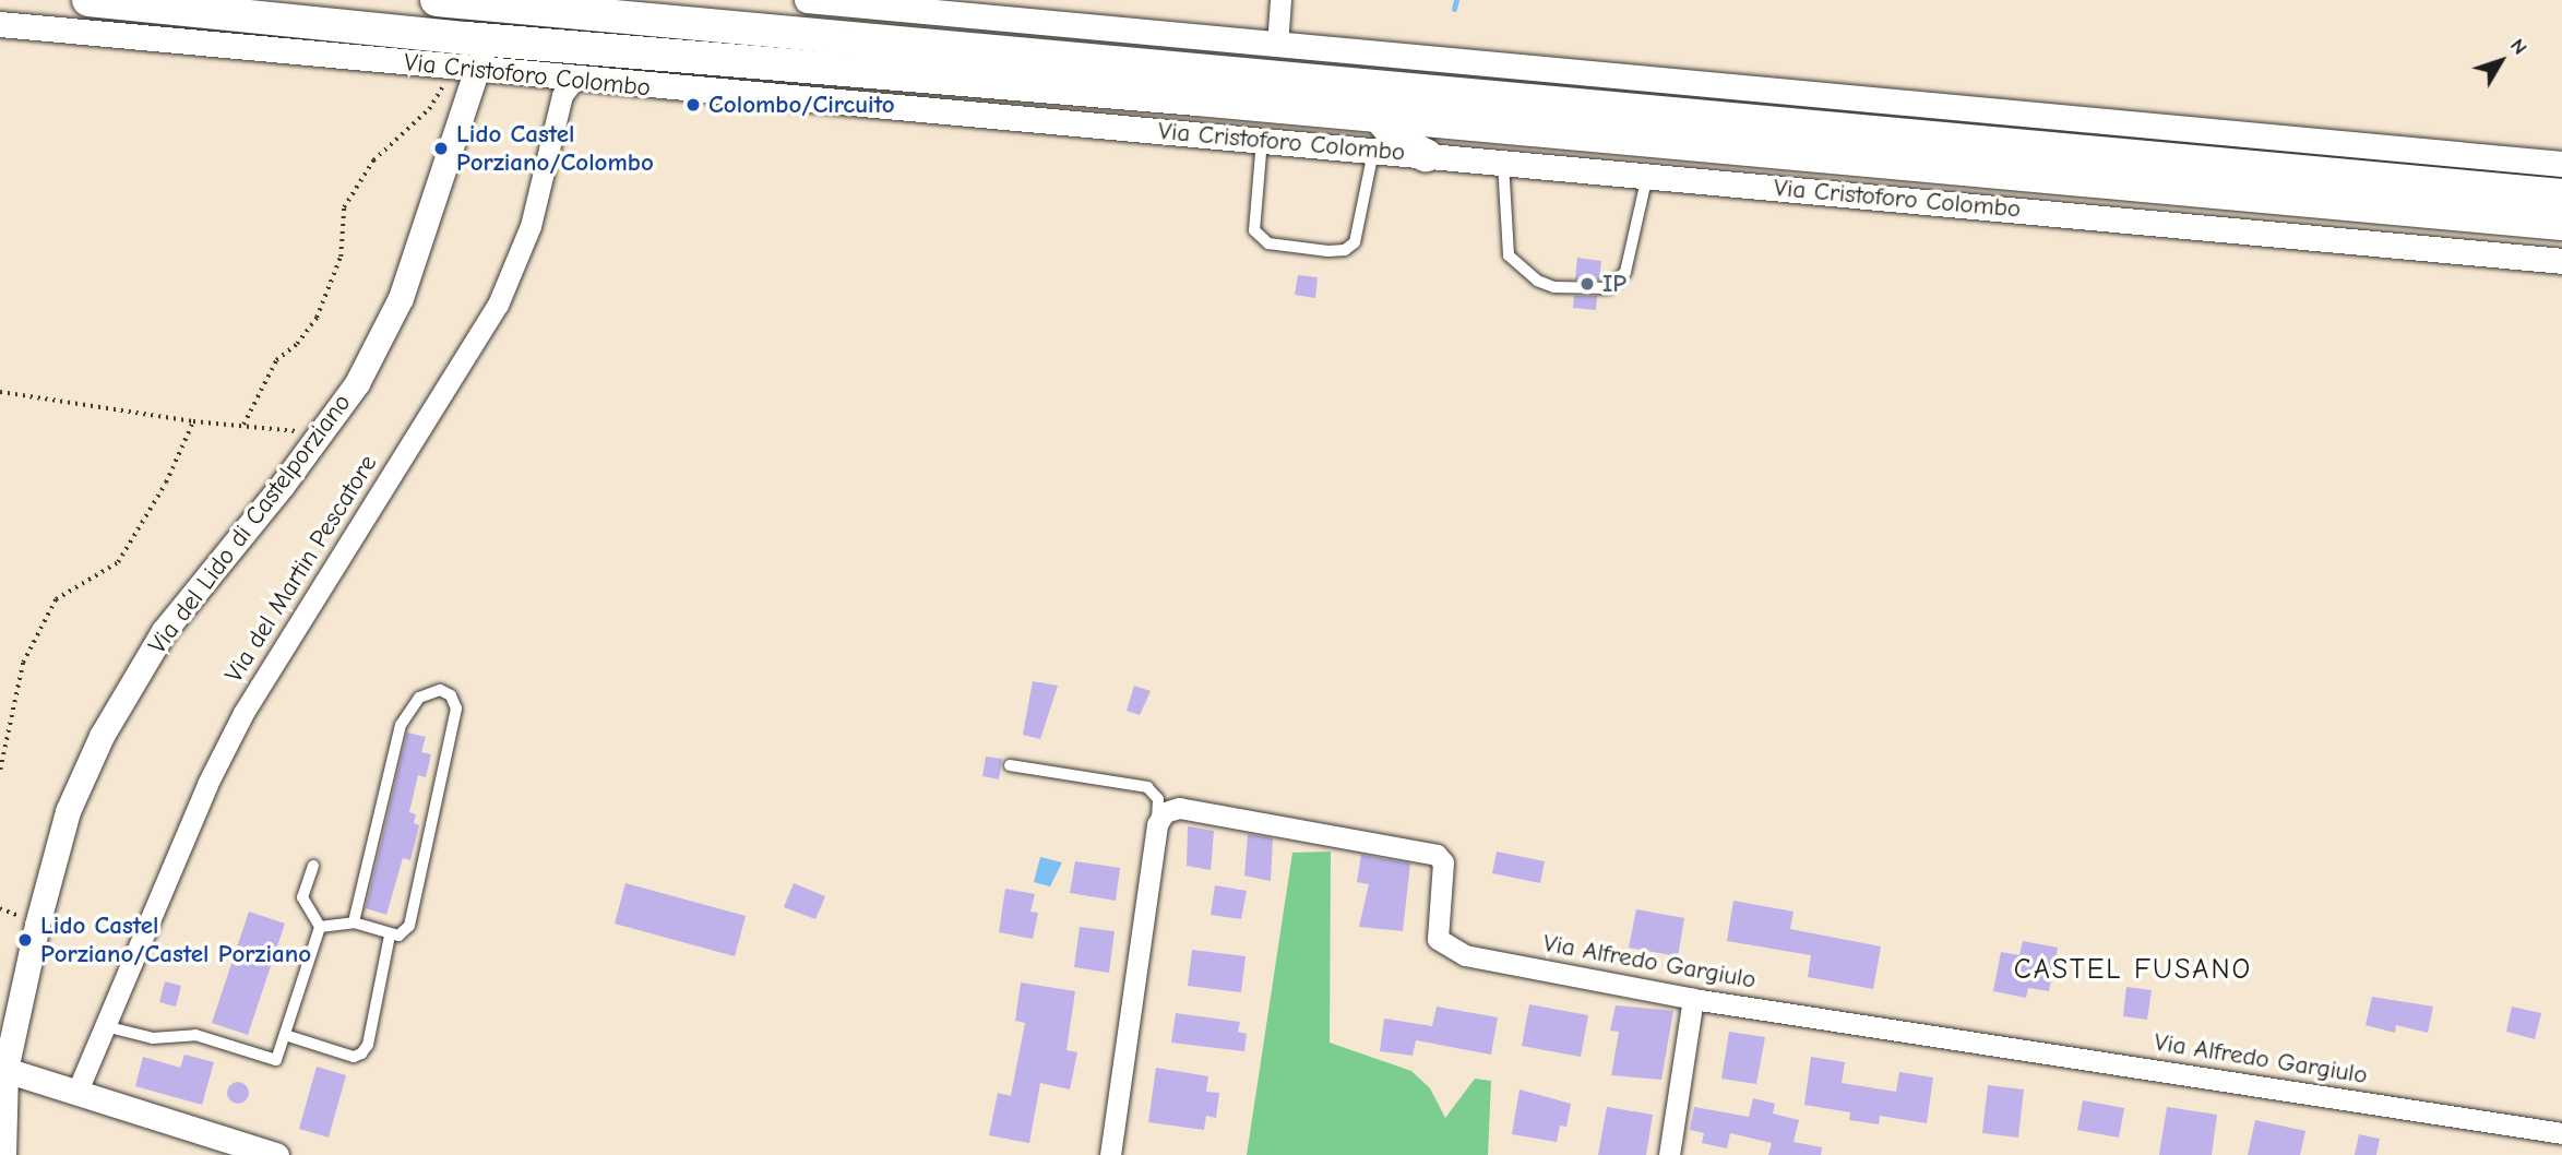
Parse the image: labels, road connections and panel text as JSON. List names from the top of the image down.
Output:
{
  "streets": {
    "main road": ["Via Cristoforo Colombo"],
    "street": ["Via del Lido di Castelporziano", "Via del Martin Pescatore", "Via Alfredo Gargiulo"]
  },
  "crossings": [
    ["Via Cristoforo Colombo", "Via del Lido di Castelporziano"],
    ["Via Cristoforo Colombo", "Via del Martin Pescatore"]
  ],
  "districts": ["CASTEL FUSANO"],
  "places": [
    "Colombo/Circuito",
    "Lido Castel Porziano/Colombo",
    "IP",
    "Lido Castel Porziano/Castel Porziano"
  ],
  "north": "top right"
}
